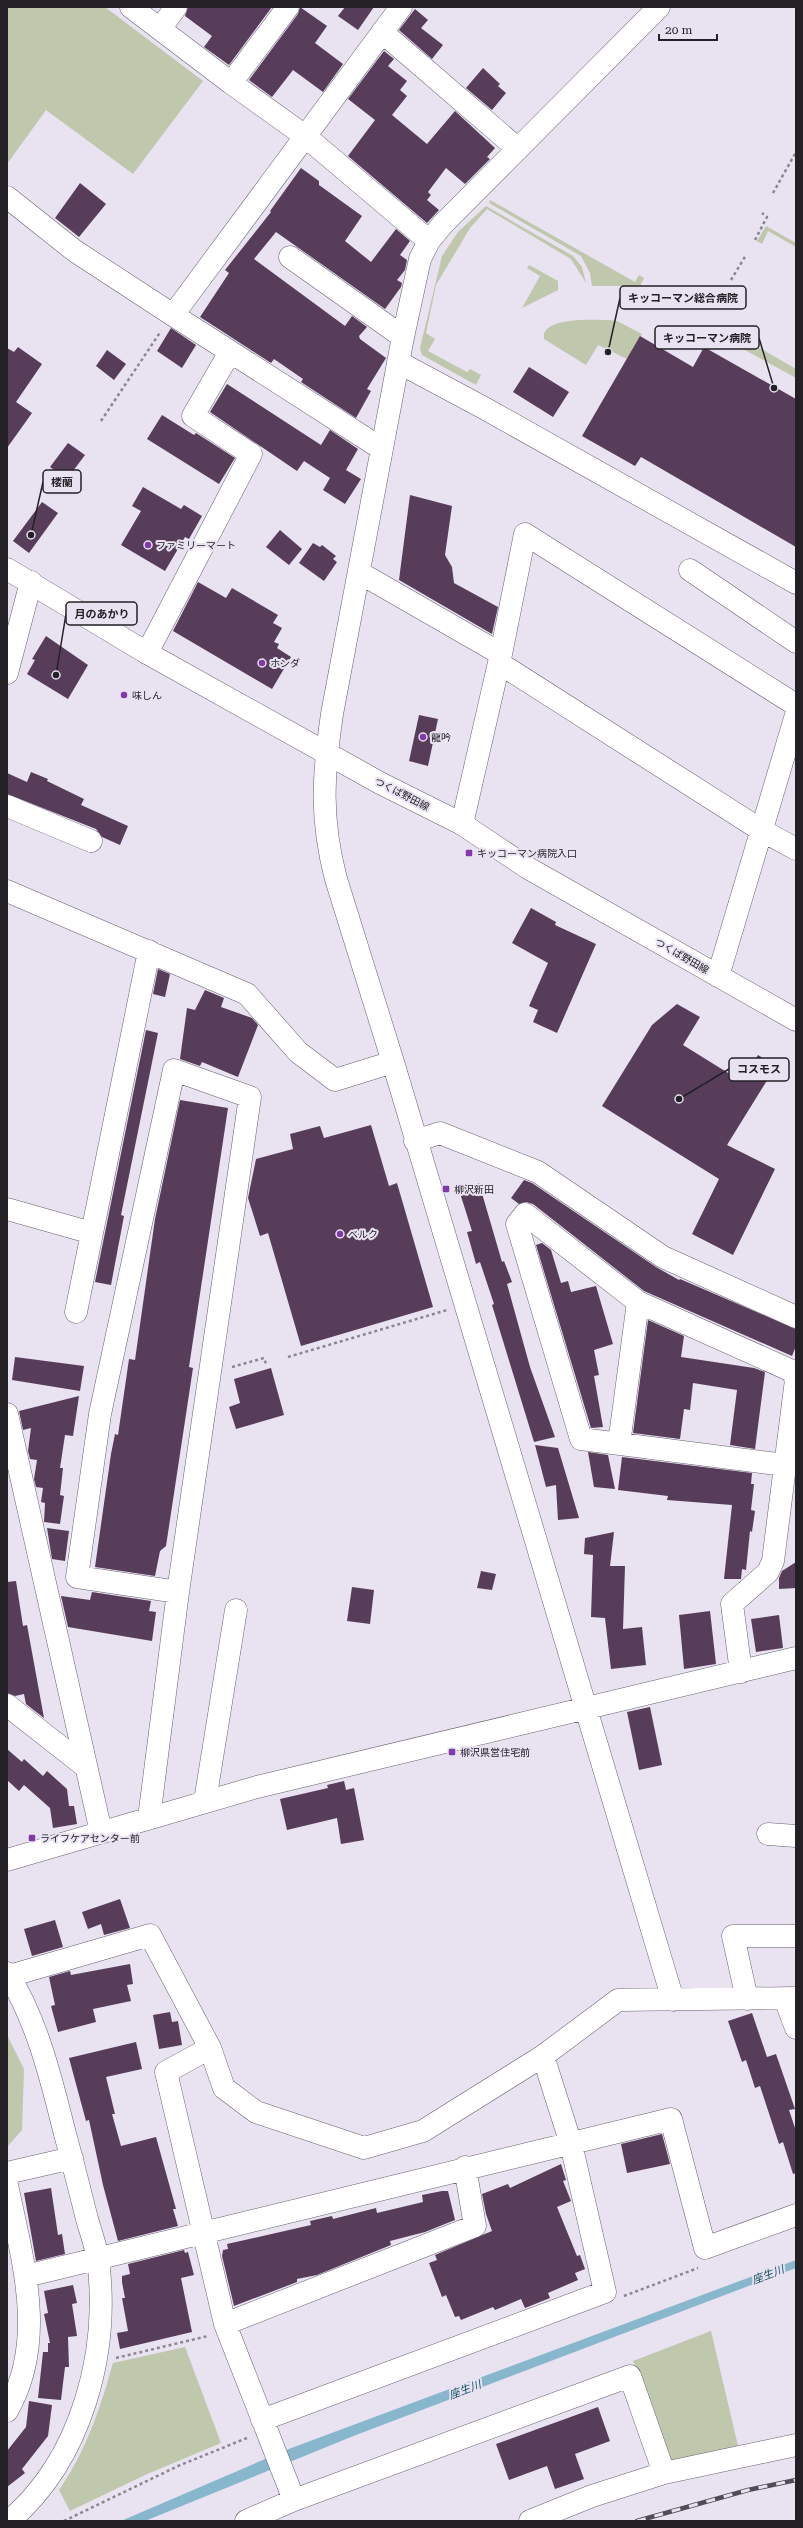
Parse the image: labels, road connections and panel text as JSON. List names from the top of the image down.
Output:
{
  "streets": {
    "street": ["つくば野田線"]
  },
  "water": ["座生川"],
  "places": {
    "other": [
      "キッコーマン総合病院",
      "キッコーマン病院",
      "楼蘭",
      "ファミリーマート",
      "ホンダ",
      "月のあかり",
      "味しん",
      "龍吟",
      "コスモス",
      "ベルク"
    ],
    "transit": [
      "キッコーマン病院入口",
      "柳沢新田",
      "柳沢県営住宅前",
      "ライフケアセンター前"
    ]
  },
  "scale_bar": "20 m"
}
